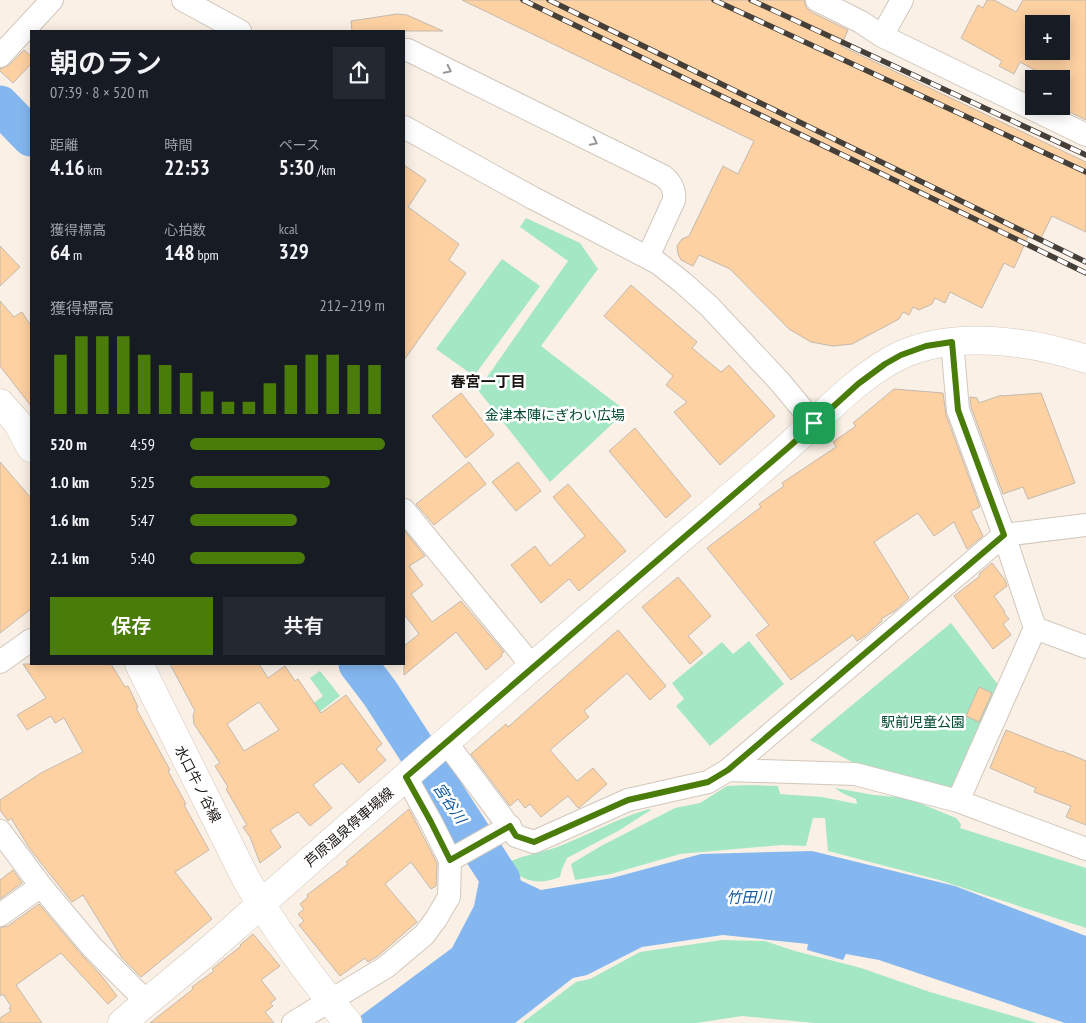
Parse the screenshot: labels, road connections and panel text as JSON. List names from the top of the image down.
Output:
{
  "streets": {
    "main road": ["水口牛ノ谷線", "芦原温泉停車場線"]
  },
  "crossings": [
    ["水口牛ノ谷線", "芦原温泉停車場線"]
  ],
  "districts": ["春宮一丁目"],
  "water": ["宮谷川", "竹田川"],
  "parks": ["金津本陣にぎわい広場", "駅前児童公園"],
  "page": {
    "map_buttons": ["+", "−"],
    "heading": ["朝のラン", "07:39 · 8 × 520 m"],
    "stats": [
      ["距離", "4.16 km"],
      ["時間", "22:53"],
      ["ペース", "5:30 /km"],
      ["獲得標高", "64 m"],
      ["心拍数", "148 bpm"],
      ["kcal", "329"]
    ],
    "chart": ["獲得標高", "212–219 m"],
    "list": [
      {
        "name": "520 m",
        "note": "4:59"
      },
      {
        "name": "1.0 km",
        "note": "5:25"
      },
      {
        "name": "1.6 km",
        "note": "5:47"
      },
      {
        "name": "2.1 km",
        "note": "5:40"
      }
    ],
    "buttons": ["保存", "共有"]
  }
}
